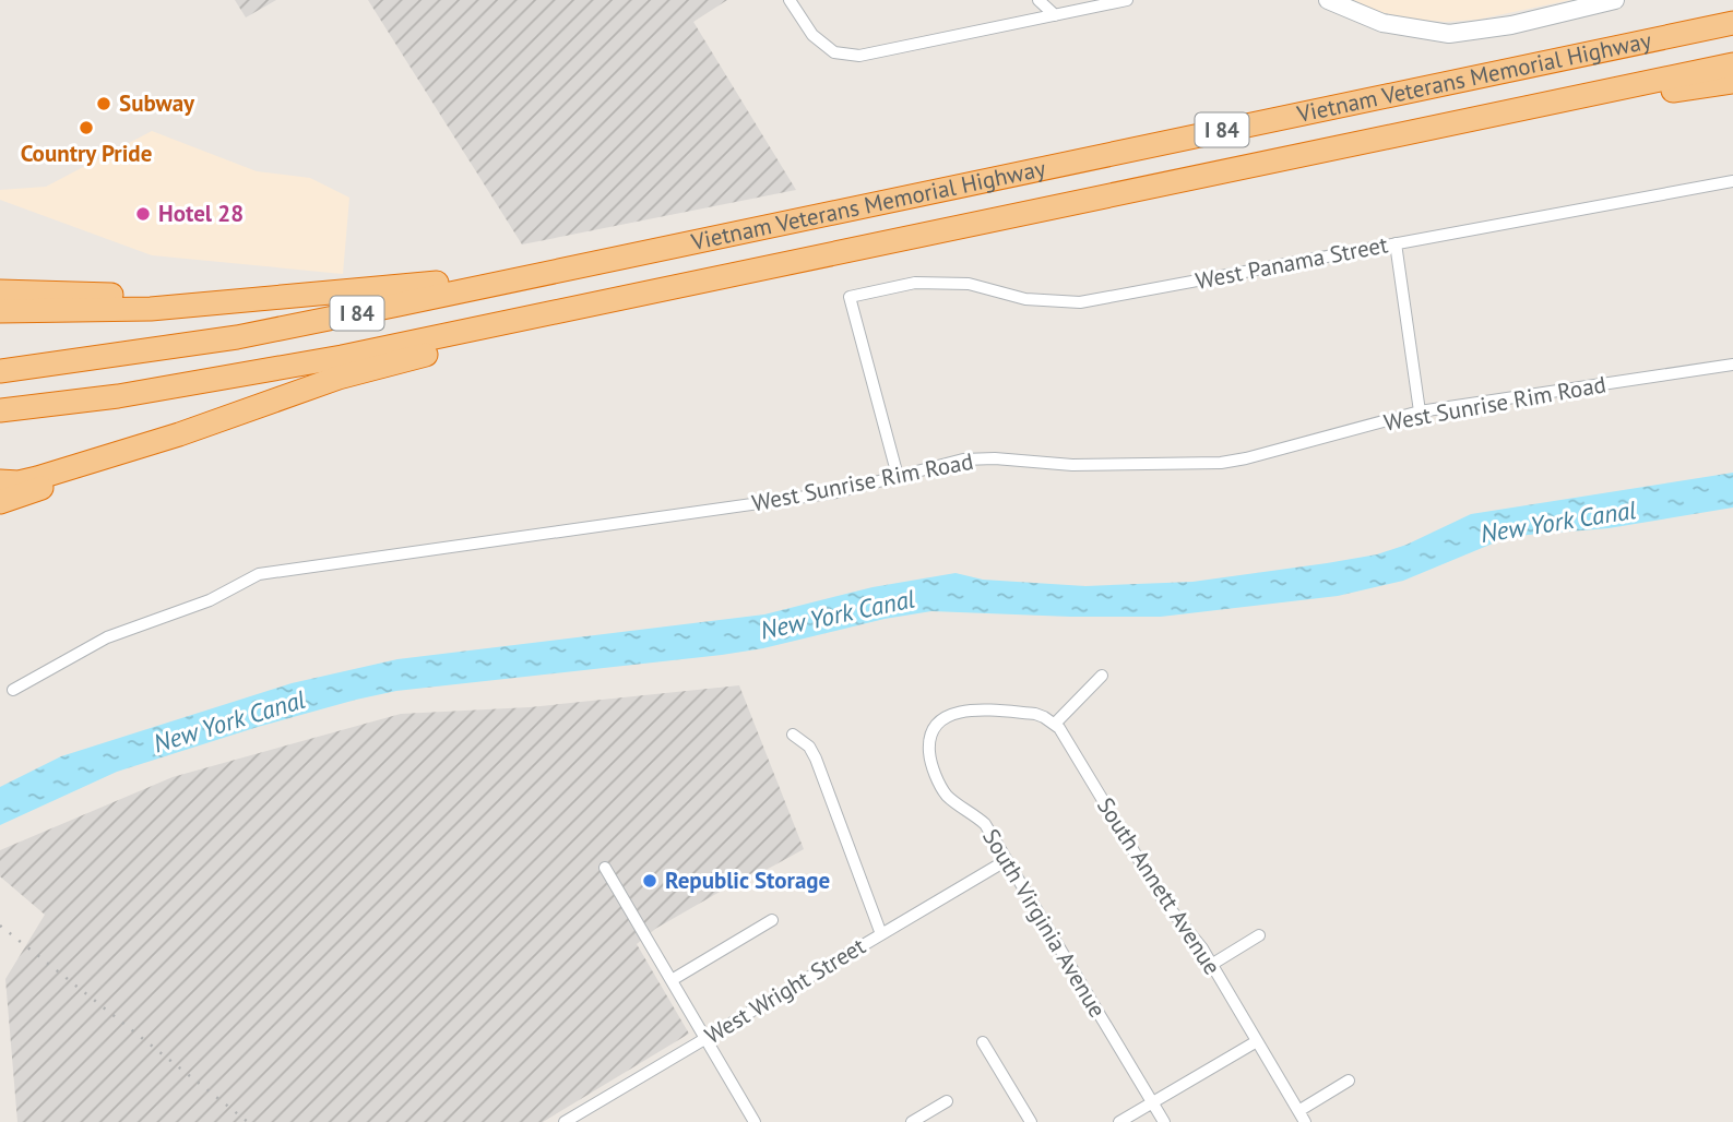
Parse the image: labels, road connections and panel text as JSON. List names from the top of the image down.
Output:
{
  "streets": {
    "highway": ["Vietnam Veterans Memorial Highway", "I 84"],
    "street": [
      "West Panama Street",
      "West Sunrise Rim Road",
      "South Annett Avenue",
      "South Virginia Avenue",
      "West Wright Street"
    ]
  },
  "crossings": [
    ["West Panama Street", "West Sunrise Rim Road"],
    ["South Annett Avenue", "South Virginia Avenue"],
    ["South Virginia Avenue", "West Wright Street"]
  ],
  "water": ["New York Canal"],
  "places": [
    "Subway",
    "Country Pride",
    "Hotel 28",
    "Republic Storage"
  ]
}
